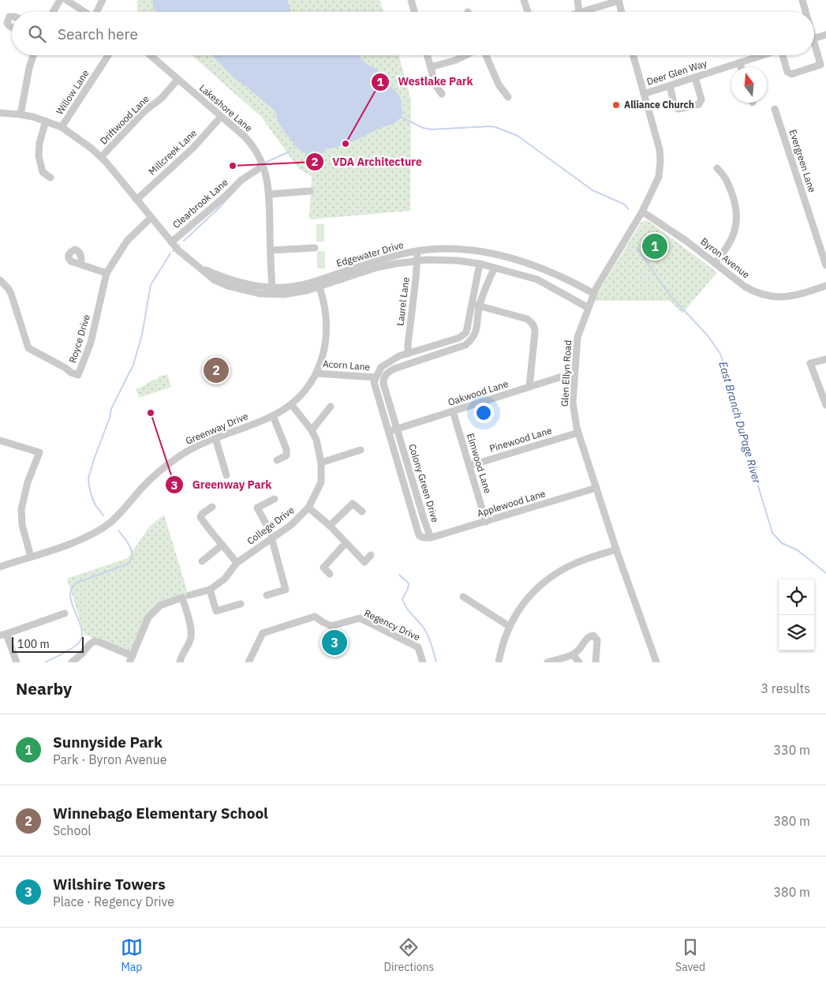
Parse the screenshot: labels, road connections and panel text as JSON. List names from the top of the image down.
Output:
{
  "streets": {
    "street": [
      "Deer Glen Way",
      "Willow Lane",
      "Lakeshore Lane",
      "Driftwood Lane",
      "Millcreek Lane",
      "Evergreen Lane",
      "Clearbrook Lane",
      "Edgewater Drive",
      "Byron Avenue",
      "Laurel Lane",
      "Royce Drive",
      "Acorn Lane",
      "Glen Ellyn Road",
      "Oakwood Lane",
      "Greenway Drive",
      "Pinewood Lane",
      "Elmwood Lane",
      "Colony Green Drive",
      "Applewood Lane",
      "College Drive",
      "Regency Drive"
    ]
  },
  "crossings": [
    ["Deer Glen Way", "Glen Ellyn Road"],
    ["Willow Lane", "Edgewater Drive"],
    ["Lakeshore Lane", "Driftwood Lane"],
    ["Lakeshore Lane", "Millcreek Lane"],
    ["Lakeshore Lane", "Clearbrook Lane"],
    ["Lakeshore Lane", "Edgewater Drive"],
    ["Driftwood Lane", "Edgewater Drive"],
    ["Millcreek Lane", "Edgewater Drive"],
    ["Clearbrook Lane", "Edgewater Drive"],
    ["Edgewater Drive", "Laurel Lane"],
    ["Edgewater Drive", "Royce Drive"],
    ["Edgewater Drive", "Glen Ellyn Road"],
    ["Edgewater Drive", "Greenway Drive"],
    ["Edgewater Drive", "Colony Green Drive"],
    ["Byron Avenue", "Glen Ellyn Road"],
    ["Acorn Lane", "Greenway Drive"],
    ["Acorn Lane", "Colony Green Drive"],
    ["Glen Ellyn Road", "Oakwood Lane"],
    ["Glen Ellyn Road", "Pinewood Lane"],
    ["Glen Ellyn Road", "Applewood Lane"],
    ["Oakwood Lane", "Elmwood Lane"],
    ["Oakwood Lane", "Colony Green Drive"],
    ["Greenway Drive", "College Drive"],
    ["Pinewood Lane", "Elmwood Lane"],
    ["Elmwood Lane", "Applewood Lane"],
    ["Colony Green Drive", "Applewood Lane"]
  ],
  "water": ["East Branch DuPage River"],
  "places": [
    "Alliance Church",
    "Westlake Park",
    "VDA Architecture",
    "Greenway Park"
  ],
  "scale_bar": "100 m",
  "north": "top",
  "page": {
    "search": "Search here",
    "pins": ["1", "2", "3"],
    "scale": "100 m",
    "heading": ["Nearby", "3 results"],
    "list": [
      {
        "mark": "1",
        "name": "Sunnyside Park",
        "note": "Park · Byron Avenue",
        "value": "330 m"
      },
      {
        "mark": "2",
        "name": "Winnebago Elementary School",
        "note": "School",
        "value": "380 m"
      },
      {
        "mark": "3",
        "name": "Wilshire Towers",
        "note": "Place · Regency Drive",
        "value": "380 m"
      }
    ],
    "nav": ["Map", "Directions", "Saved"]
  }
}
